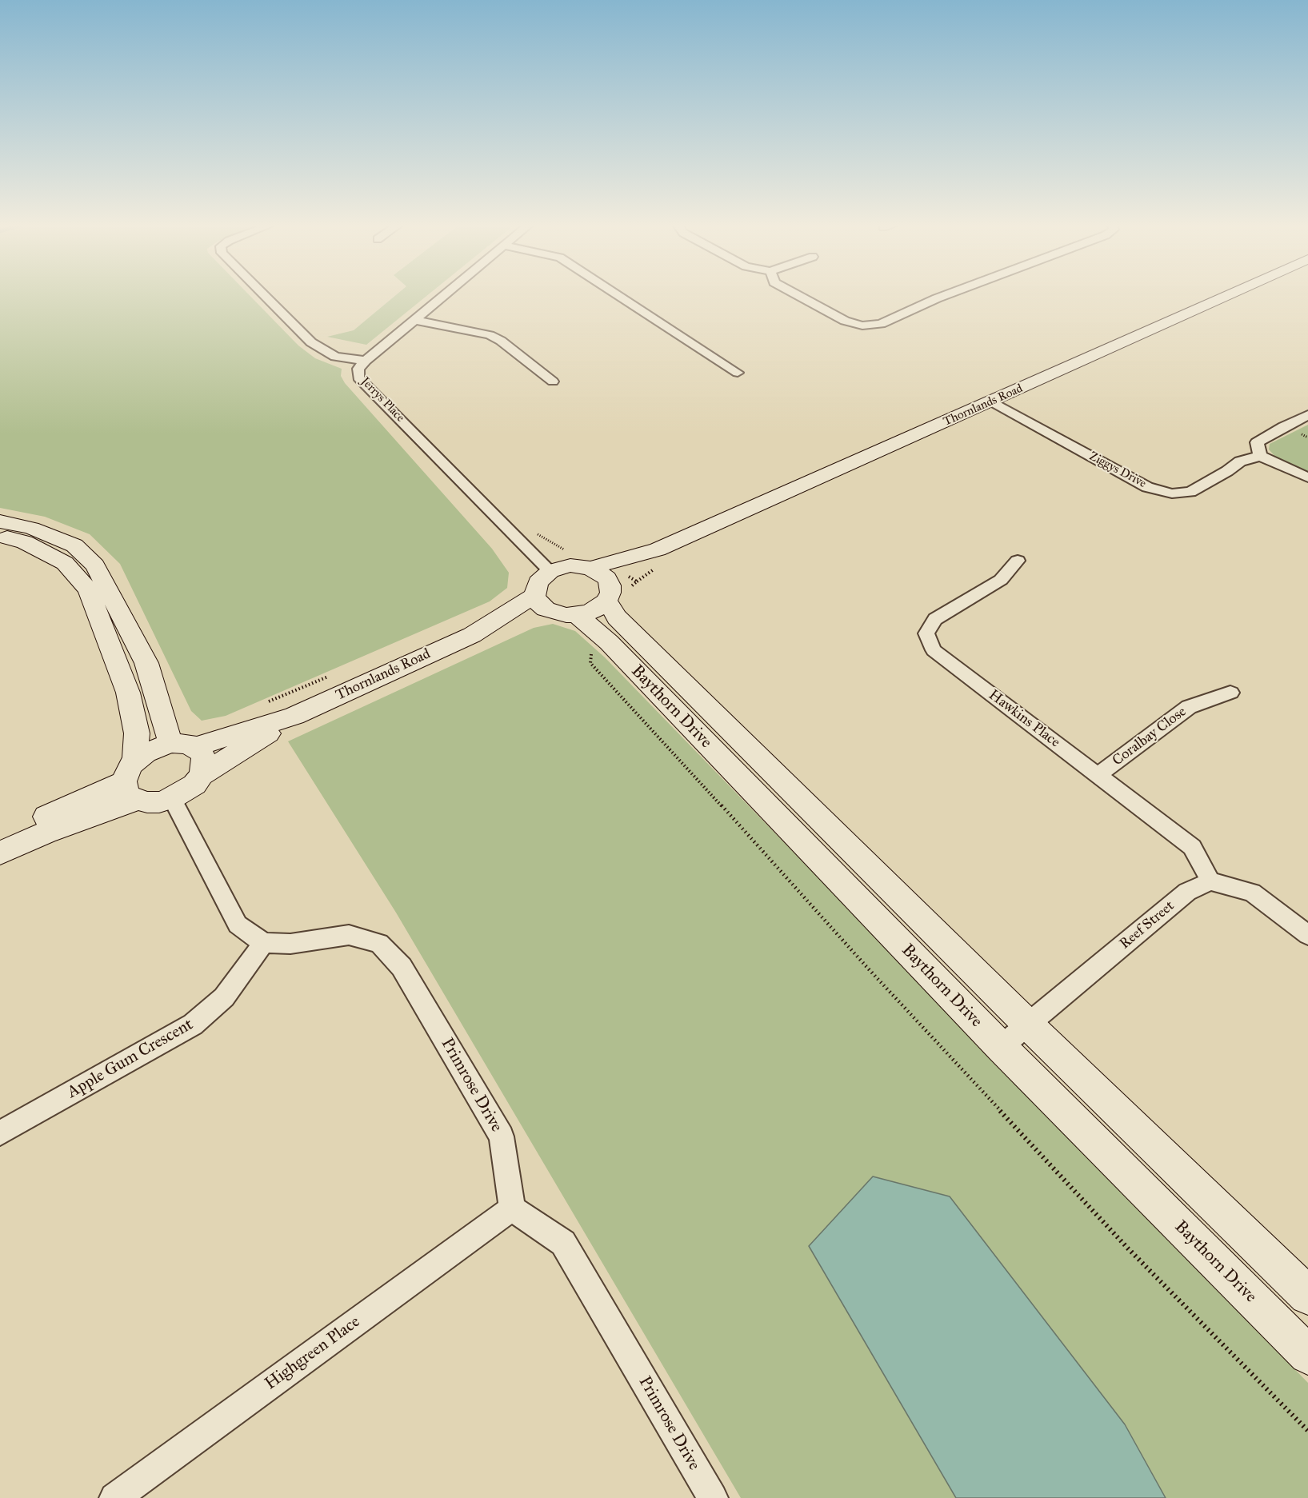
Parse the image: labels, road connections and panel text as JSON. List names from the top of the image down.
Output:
{
  "streets": {
    "street": [
      "Jerrys Place",
      "Thornlands Road",
      "Ziggys Drive",
      "Baythorn Drive",
      "Hawkins Place",
      "Coralbay Close",
      "Reef Street",
      "Apple Gum Crescent",
      "Primrose Drive",
      "Highgreen Place"
    ]
  },
  "crossings": [
    ["Jerrys Place", "Thornlands Road"],
    ["Thornlands Road", "Ziggys Drive"],
    ["Thornlands Road", "Baythorn Drive"],
    ["Baythorn Drive", "Reef Street"],
    ["Hawkins Place", "Coralbay Close"],
    ["Hawkins Place", "Reef Street"],
    ["Apple Gum Crescent", "Primrose Drive"],
    ["Primrose Drive", "Highgreen Place"]
  ]
}
